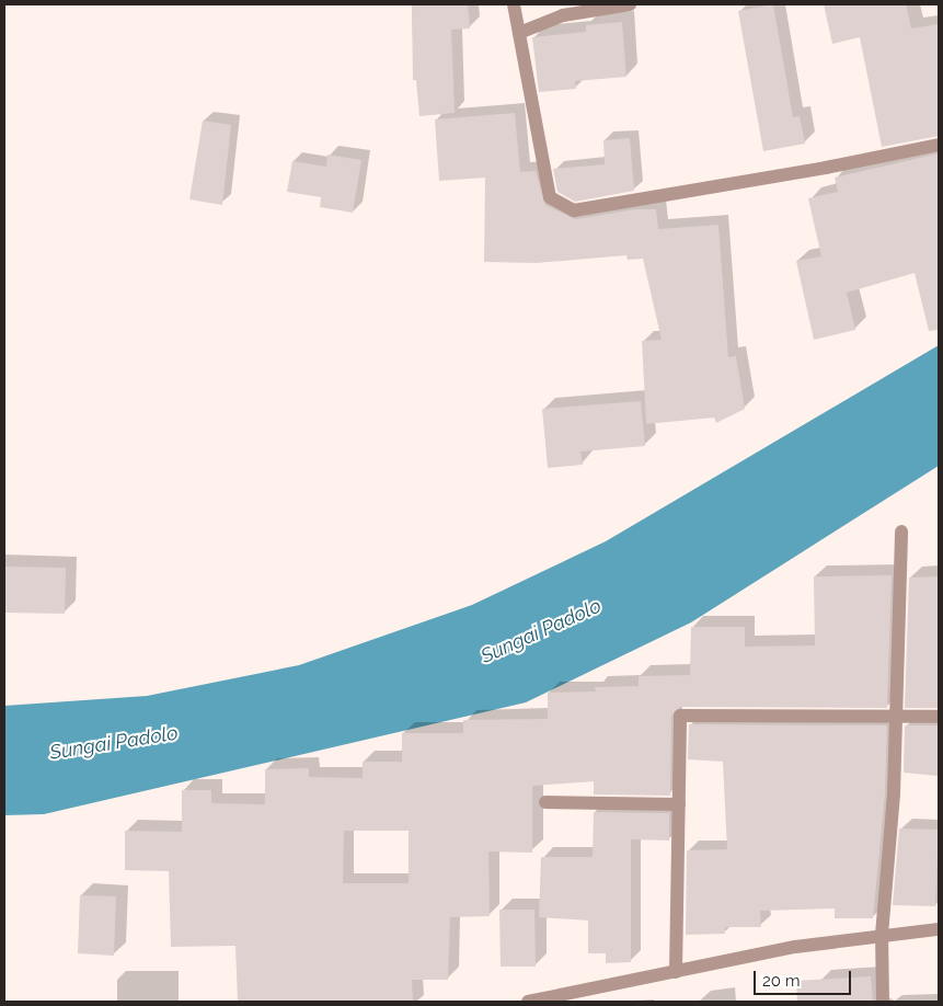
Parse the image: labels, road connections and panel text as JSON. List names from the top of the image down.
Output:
{
  "water": ["Sungai Padolo"],
  "scale_bar": "20 m"
}
